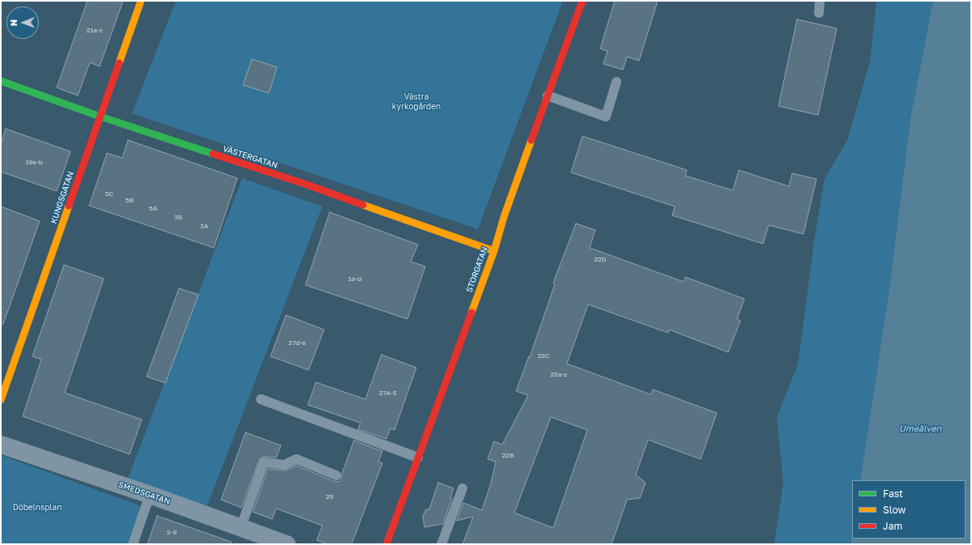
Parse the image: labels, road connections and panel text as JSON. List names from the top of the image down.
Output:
{
  "streets": {
    "street": [
      "VÄSTERGATAN",
      "KUNGSGATAN",
      "STORGATAN",
      "SMEDSGATAN"
    ]
  },
  "crossings": [
    ["VÄSTERGATAN", "KUNGSGATAN"],
    ["VÄSTERGATAN", "STORGATAN"]
  ],
  "water": ["Umeälven"],
  "parks": ["Västra kyrkogården", "Döbelnsplan"],
  "house_numbers": [
    "21a-c",
    "19a-b",
    "5C",
    "5B",
    "5A",
    "3B",
    "3A",
    "22D",
    "1a-d",
    "27d-e",
    "22C",
    "22a-c",
    "27A-E",
    "22B",
    "25",
    "2-8"
  ],
  "legend": ["Fast", "Slow", "Jam"],
  "north": "left"
}
